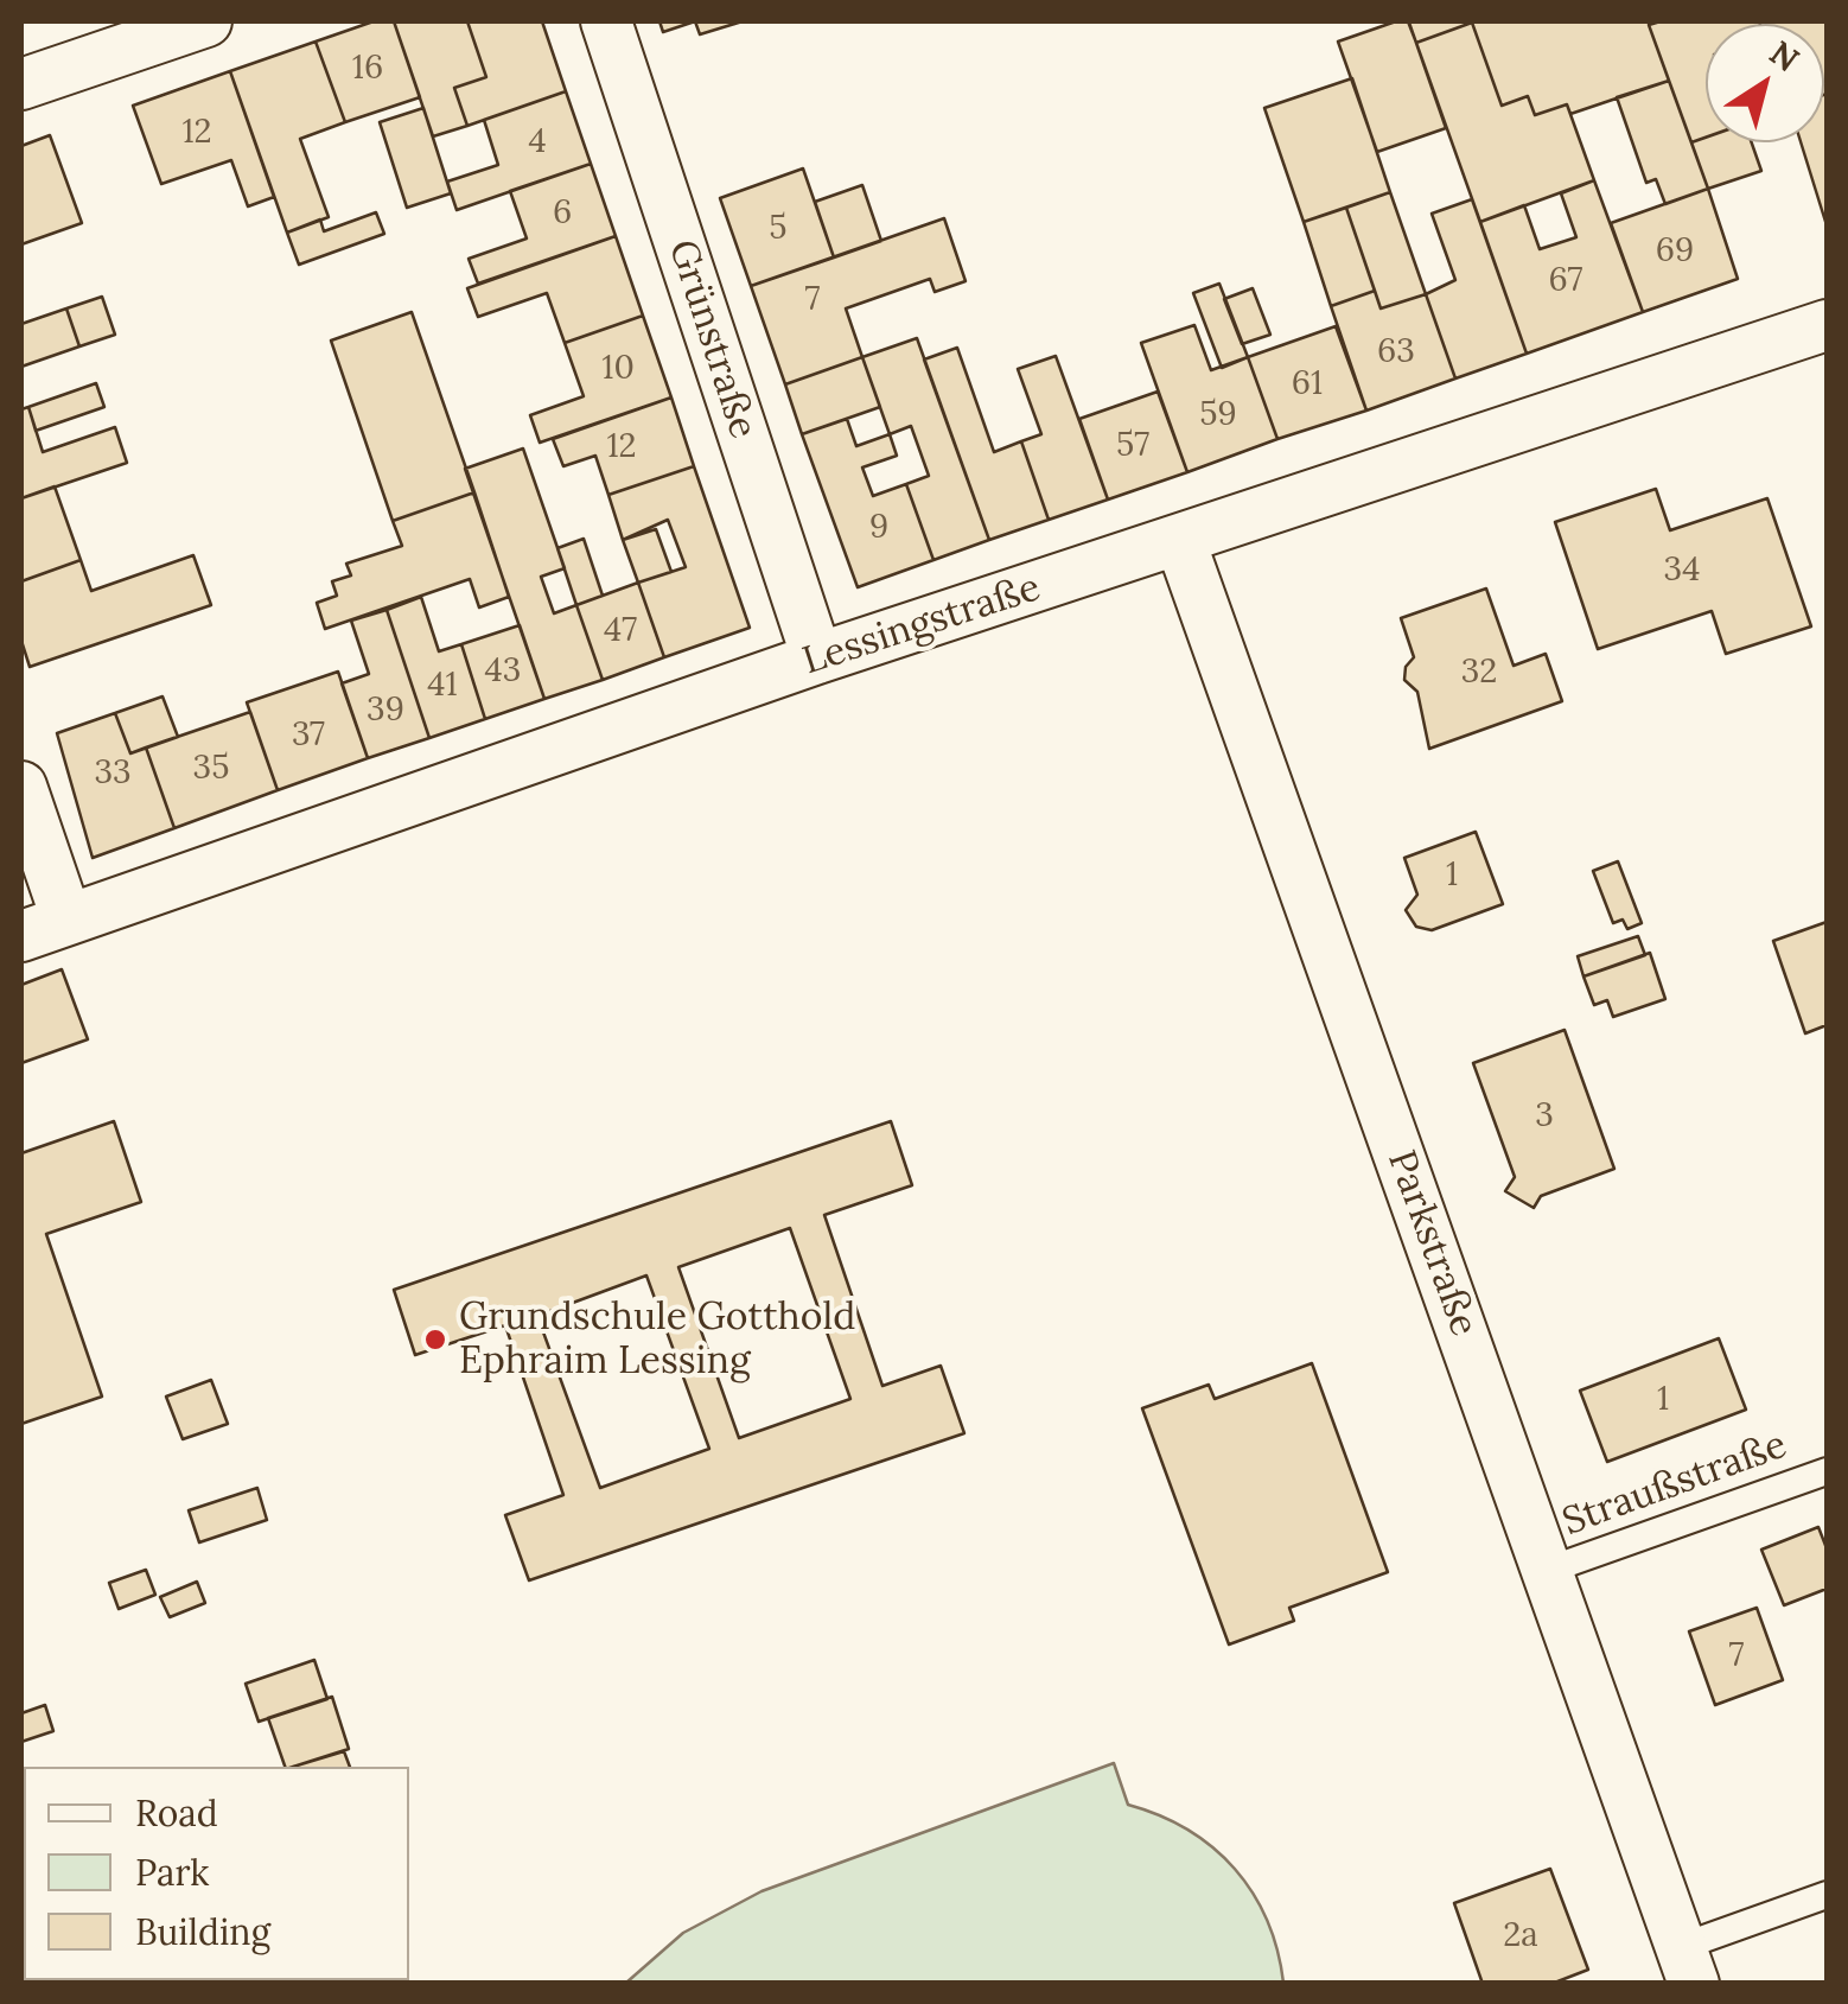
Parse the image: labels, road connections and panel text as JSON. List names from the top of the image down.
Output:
{
  "streets": {
    "street": ["Grünstraße", "Lessingstraße", "Parkstraße"],
    "lane": ["Straußstraße"]
  },
  "crossings": [
    ["Grünstraße", "Lessingstraße"],
    ["Lessingstraße", "Parkstraße"],
    ["Parkstraße", "Straußstraße"]
  ],
  "places": ["Grundschule Gotthold Ephraim Lessing"],
  "house_numbers": [
    "16",
    "12",
    "4",
    "6",
    "5",
    "69",
    "67",
    "7",
    "63",
    "10",
    "61",
    "59",
    "57",
    "12",
    "9",
    "34",
    "47",
    "43",
    "32",
    "41",
    "39",
    "37",
    "35",
    "33",
    "1",
    "3",
    "1",
    "7",
    "2a"
  ],
  "legend": ["Road", "Park", "Building"],
  "north": "top right"
}
